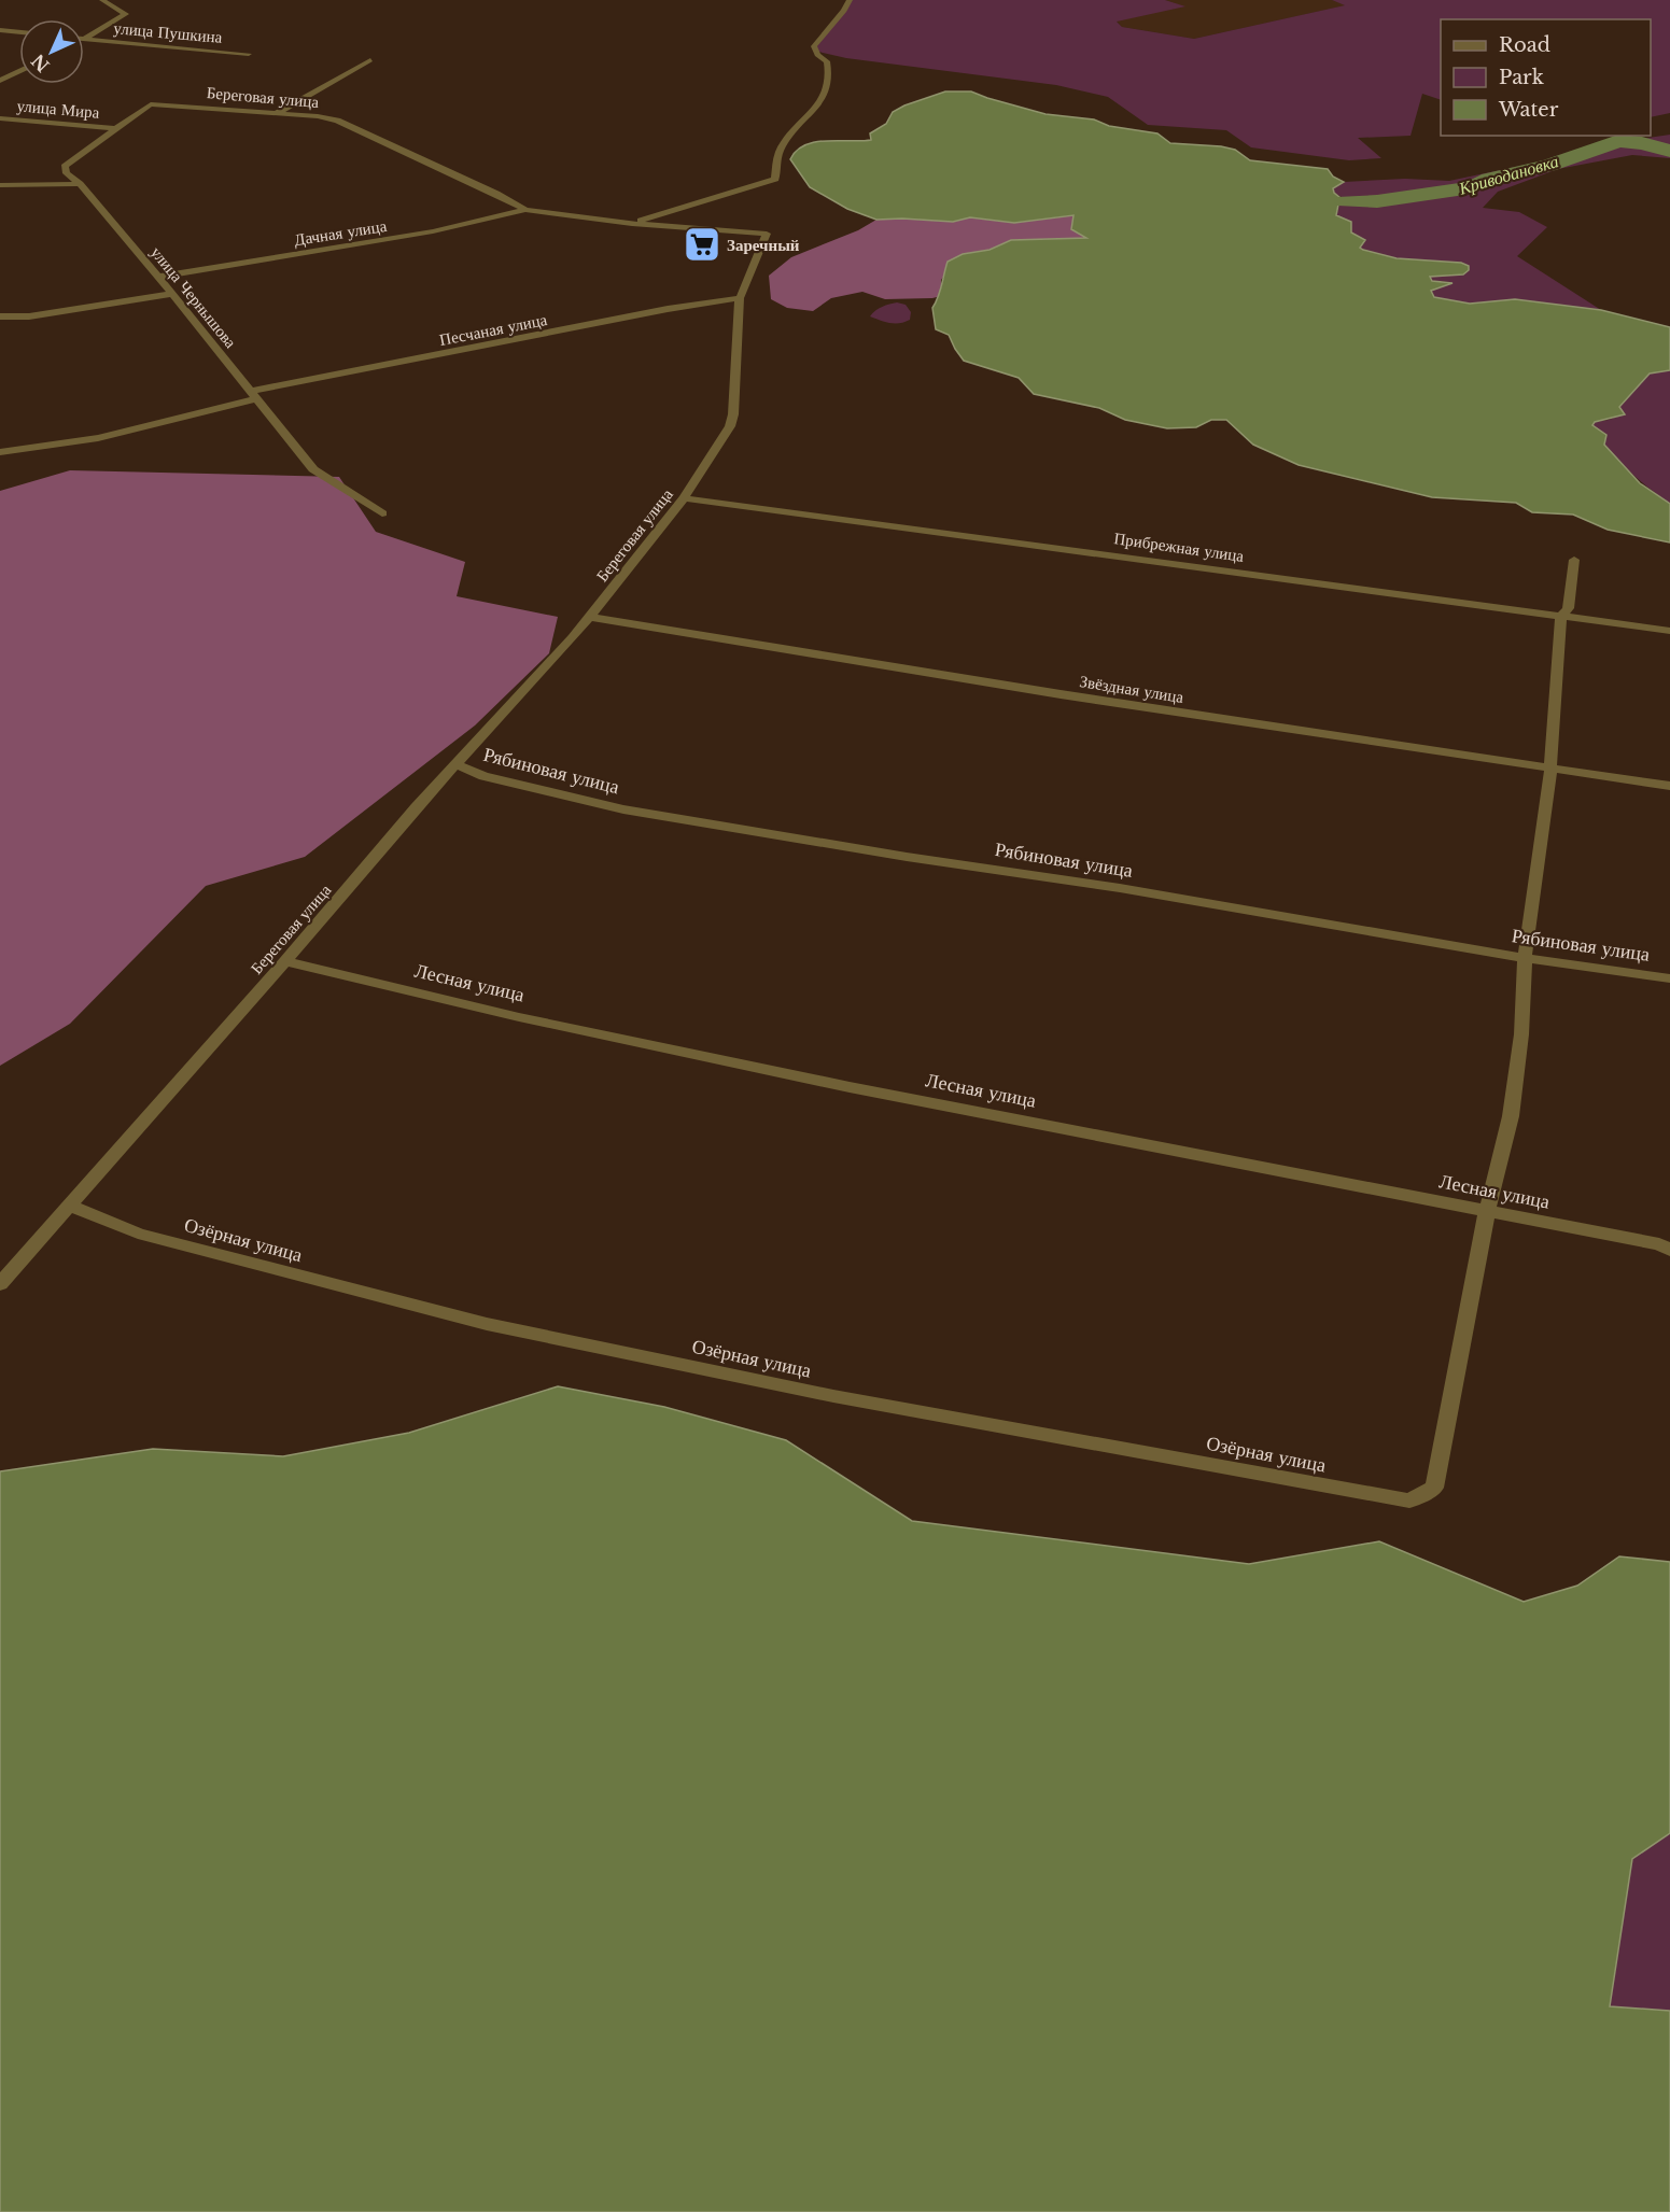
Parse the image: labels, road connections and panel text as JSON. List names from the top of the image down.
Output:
{
  "streets": {
    "street": [
      "улица Пушкина",
      "Береговая улица",
      "улица Мира",
      "Дачная улица",
      "улица Чернышова",
      "Песчаная улица",
      "Прибрежная улица",
      "Звёздная улица",
      "Рябиновая улица",
      "Лесная улица",
      "Озёрная улица"
    ]
  },
  "crossings": [
    ["Береговая улица", "Дачная улица"],
    ["Береговая улица", "улица Чернышова"],
    ["Береговая улица", "Песчаная улица"],
    ["Береговая улица", "Прибрежная улица"],
    ["Береговая улица", "Звёздная улица"],
    ["Береговая улица", "Рябиновая улица"],
    ["Береговая улица", "Лесная улица"],
    ["Береговая улица", "Озёрная улица"],
    ["улица Мира", "улица Чернышова"],
    ["Дачная улица", "улица Чернышова"],
    ["улица Чернышова", "Песчаная улица"],
    ["Лесная улица", "Озёрная улица"]
  ],
  "water": ["Криводановка"],
  "places": {
    "supermarket": ["Заречный"]
  },
  "legend": ["Road", "Park", "Water"],
  "north": "bottom left"
}
